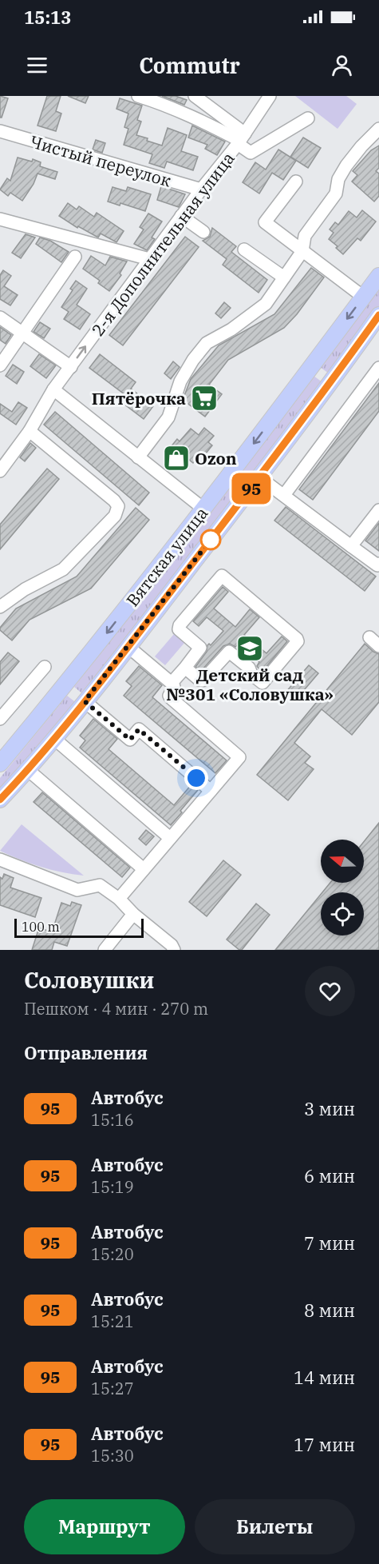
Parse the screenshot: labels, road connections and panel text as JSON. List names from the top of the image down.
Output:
{
  "streets": {
    "main road": ["Вятская улица"],
    "street": ["Чистый переулок", "2-я Дополнительная улица"]
  },
  "crossings": [
    ["Чистый переулок", "2-я Дополнительная улица"]
  ],
  "places": {
    "supermarket": ["Пятёрочка"],
    "shop": ["Ozon"],
    "school or university": ["Детский сад №301 «Соловушка»"]
  },
  "lines": ["bus line 95"],
  "scale_bar": "100 m",
  "north": "left",
  "page": {
    "status": "15:13",
    "header": "Commutr",
    "on_map": "95",
    "scale": "100 m",
    "heading": [
      ["Соловушки", "Пешком · 4 мин · 270 m"],
      "Отправления"
    ],
    "list": [
      {
        "mark": "95",
        "name": "Автобус",
        "note": "15:16",
        "value": "3 мин"
      },
      {
        "mark": "95",
        "name": "Автобус",
        "note": "15:19",
        "value": "6 мин"
      },
      {
        "mark": "95",
        "name": "Автобус",
        "note": "15:20",
        "value": "7 мин"
      },
      {
        "mark": "95",
        "name": "Автобус",
        "note": "15:21",
        "value": "8 мин"
      },
      {
        "mark": "95",
        "name": "Автобус",
        "note": "15:27",
        "value": "14 мин"
      },
      {
        "mark": "95",
        "name": "Автобус",
        "note": "15:30",
        "value": "17 мин"
      }
    ],
    "buttons": ["Маршрут", "Билеты"]
  }
}
